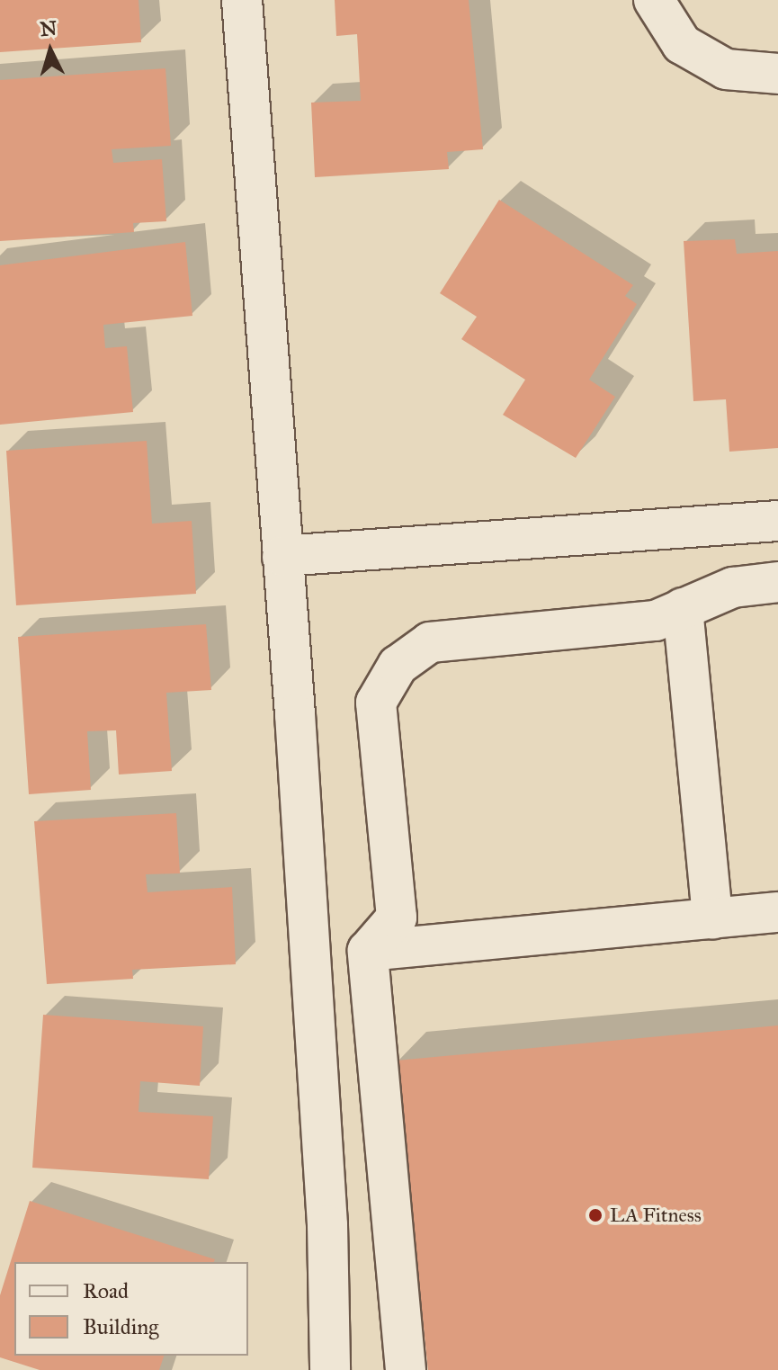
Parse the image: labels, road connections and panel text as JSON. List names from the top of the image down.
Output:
{
  "places": ["LA Fitness"],
  "legend": ["Road", "Building"],
  "north": "top"
}
